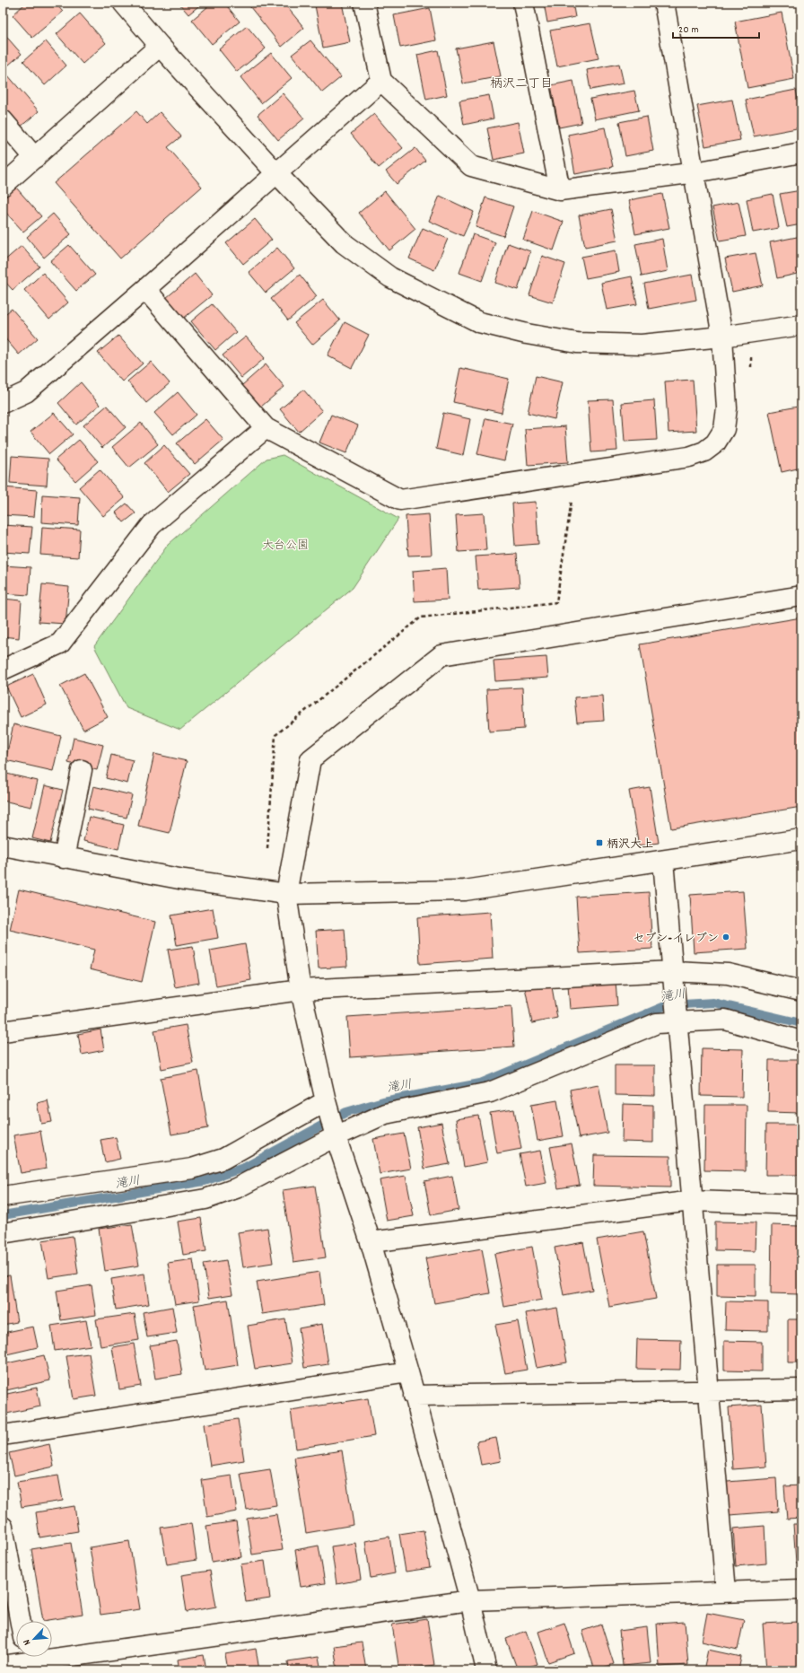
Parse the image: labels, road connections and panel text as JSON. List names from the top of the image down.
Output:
{
  "districts": ["柄沢二丁目"],
  "water": ["滝川"],
  "parks": ["大台公園"],
  "places": {
    "transit": ["柄沢大上"],
    "other": ["セブン-イレブン"]
  },
  "scale_bar": "20 m",
  "north": "bottom left"
}
